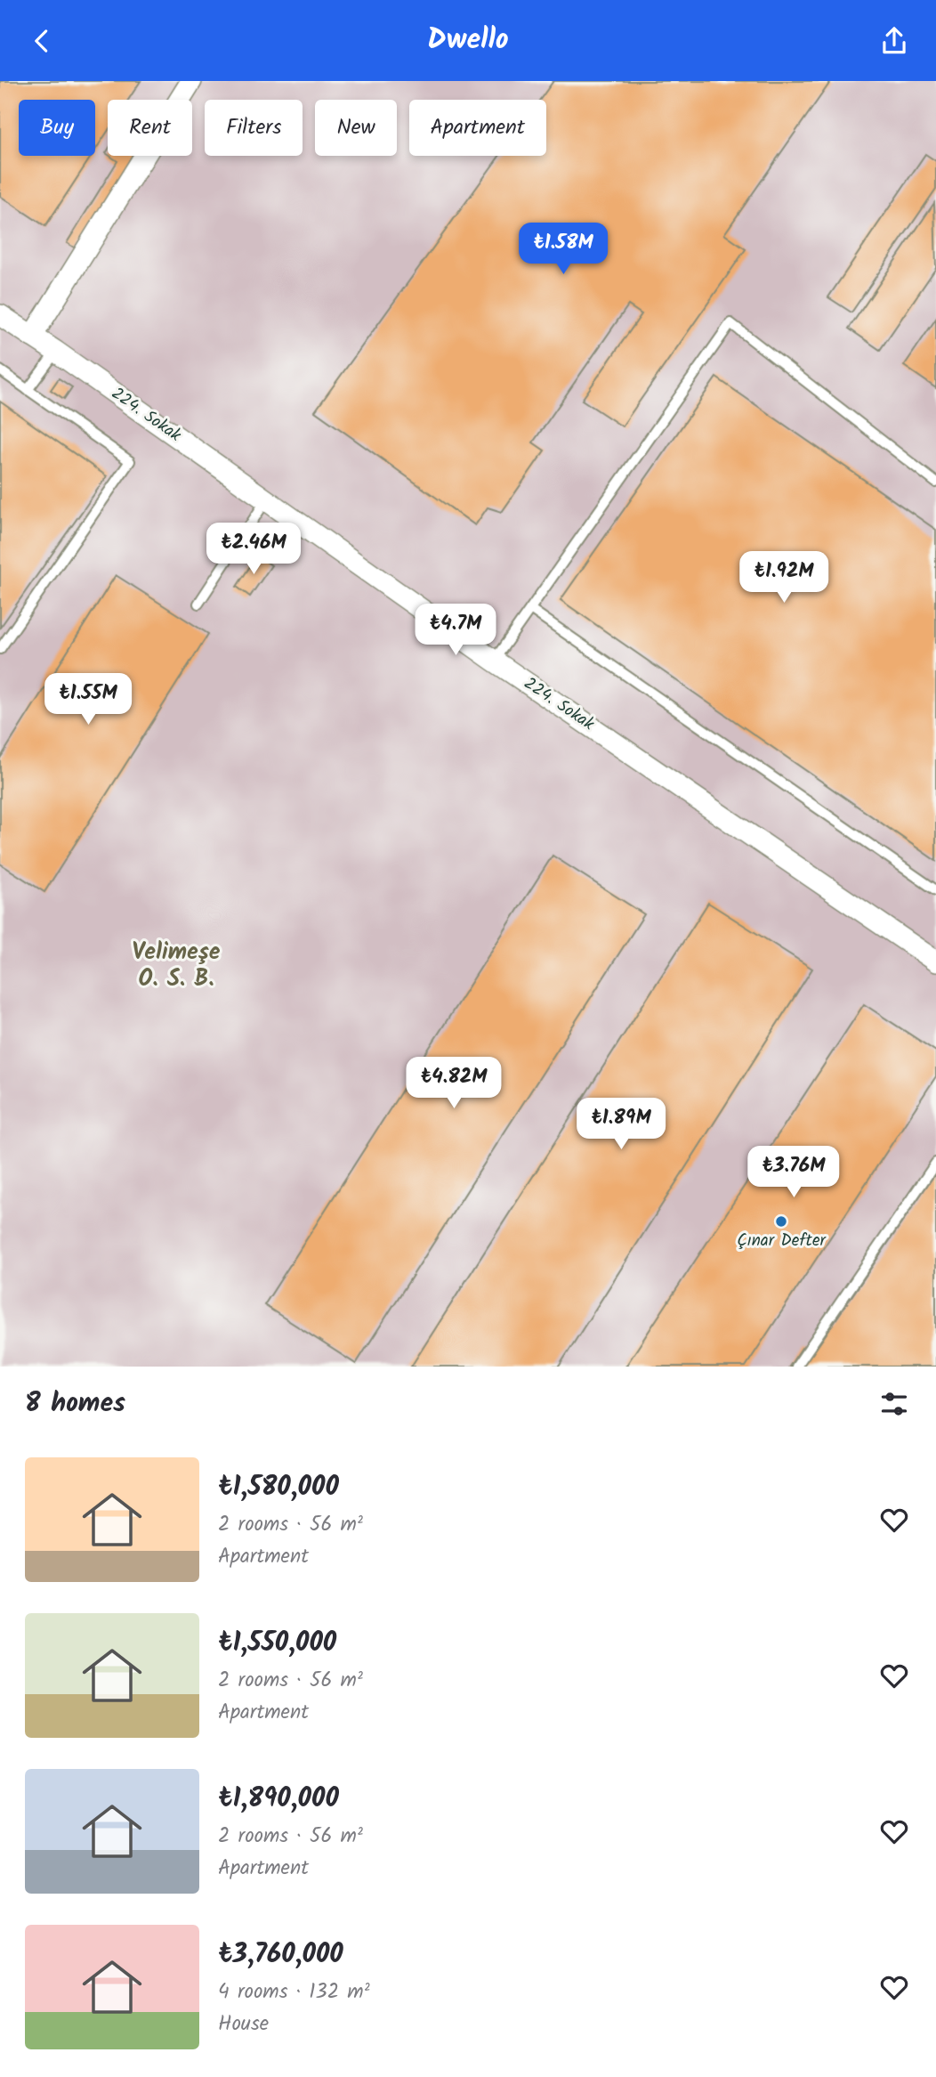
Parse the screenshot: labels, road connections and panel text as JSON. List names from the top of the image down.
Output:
{
  "streets": {
    "street": ["224. Sokak"]
  },
  "districts": ["Velimeşe O. S. B."],
  "places": ["Çınar Defter"],
  "page": {
    "header": "Dwello",
    "chip": [
      "Buy",
      "Rent",
      "Filters",
      "New",
      "Apartment"
    ],
    "price": [
      "₺1.58M",
      "₺2.46M",
      "₺1.92M",
      "₺4.7M",
      "₺1.55M",
      "₺4.82M",
      "₺1.89M",
      "₺3.76M"
    ],
    "heading": "8 homes",
    "list": [
      {
        "name": "₺1,580,000",
        "note": "2 rooms · 56 m² · Apartment"
      },
      {
        "name": "₺1,550,000",
        "note": "2 rooms · 56 m² · Apartment"
      },
      {
        "name": "₺1,890,000",
        "note": "2 rooms · 56 m² · Apartment"
      },
      {
        "name": "₺3,760,000",
        "note": "4 rooms · 132 m² · House"
      }
    ]
  }
}
